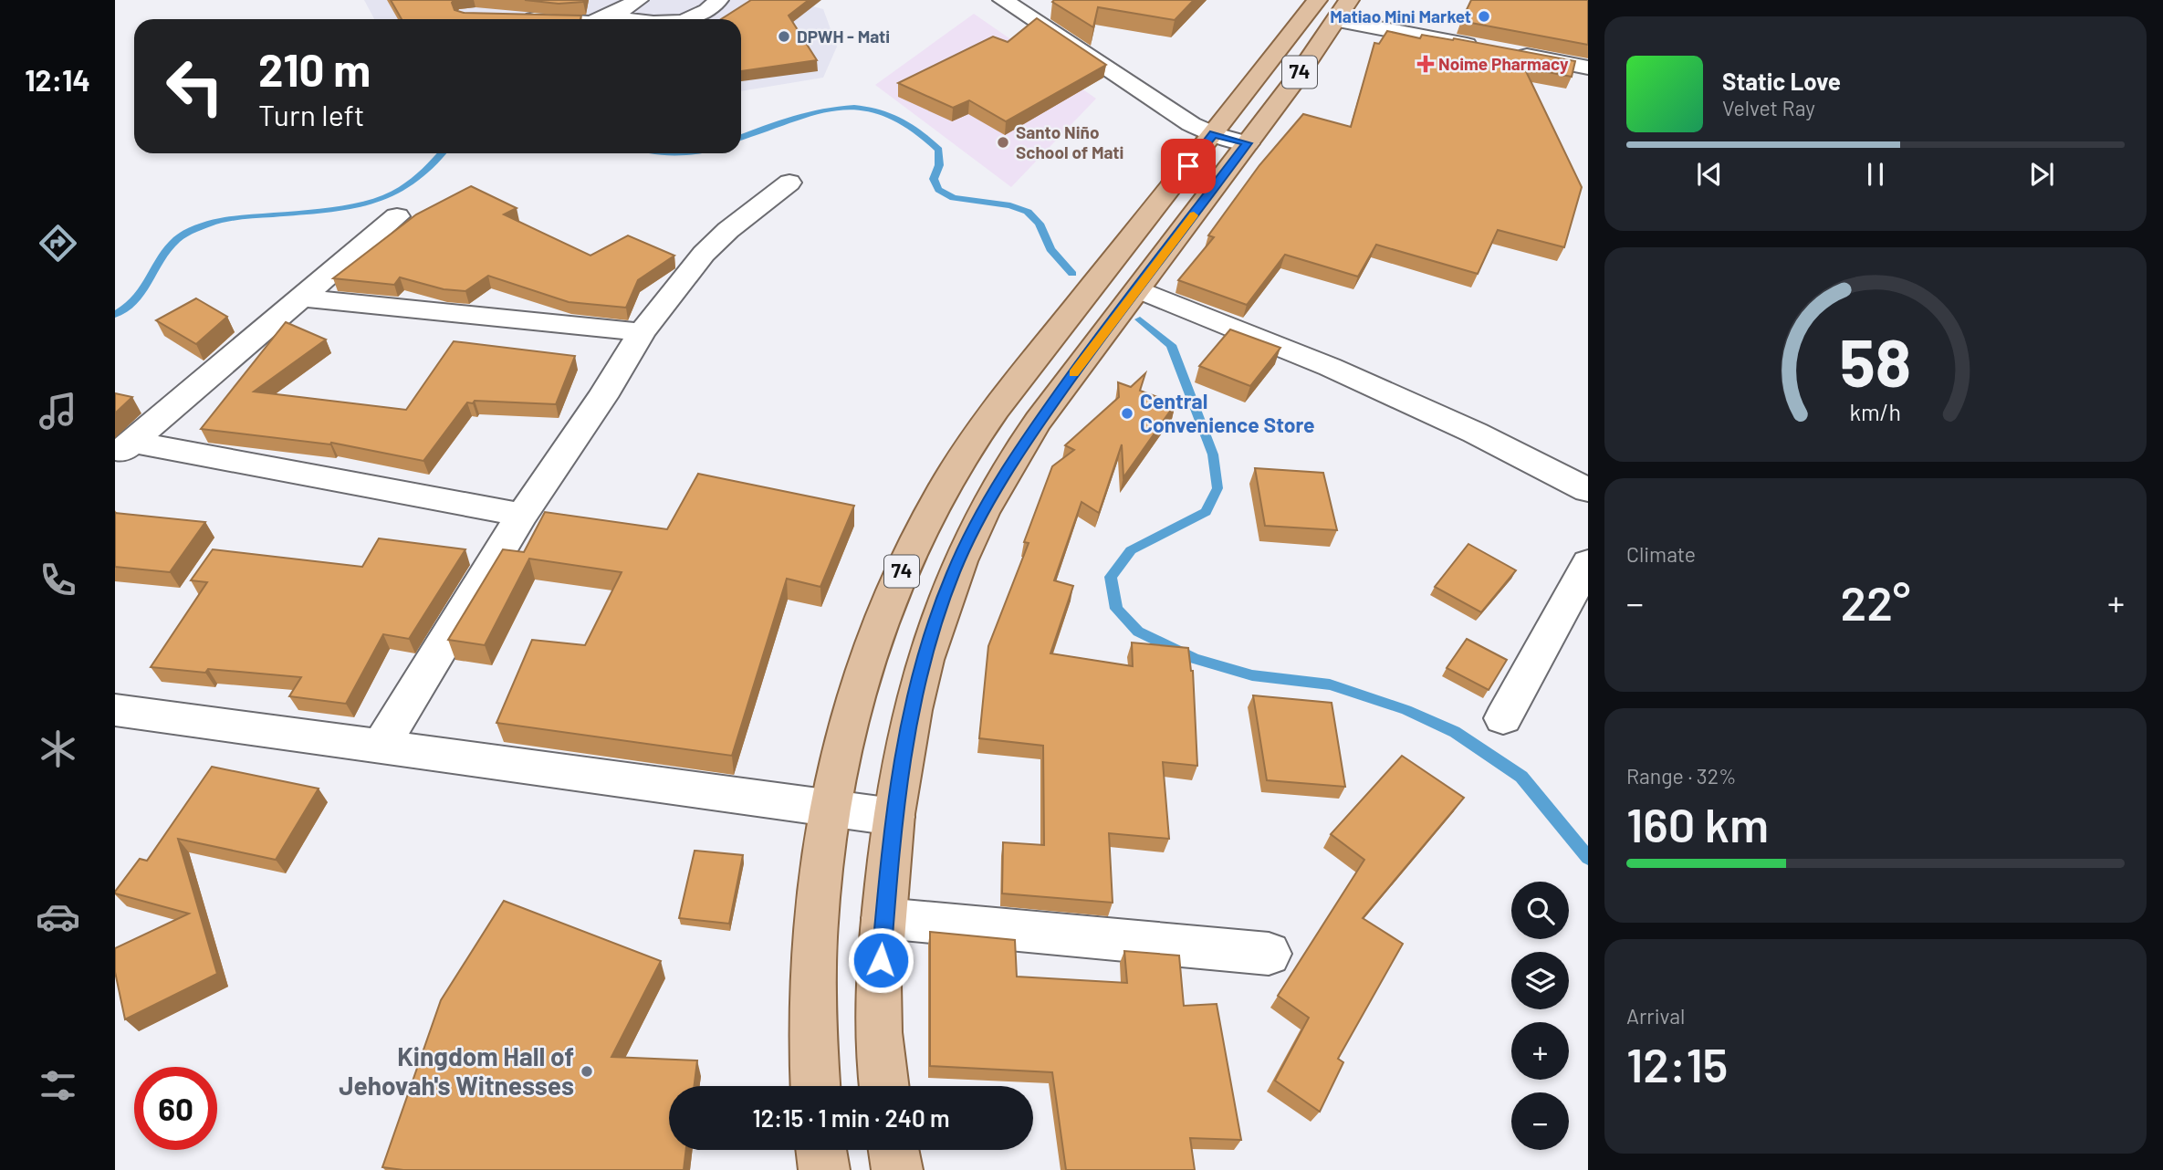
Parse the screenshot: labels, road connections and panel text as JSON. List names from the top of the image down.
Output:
{
  "streets": {
    "main road": ["74"]
  },
  "places": {
    "other": [
      "Matiao Mini Market",
      "DPWH - Mati",
      "Santo Niño School of Mati",
      "Central Convenience Store",
      "Kingdom Hall of Jehovah's Witnesses"
    ],
    "health": ["Noime Pharmacy"]
  },
  "page": {
    "tabs": "12:14",
    "turn": ["210 m", "Turn left"],
    "song": ["Static Love", "Velvet Ray"],
    "tile": [
      "Climate",
      ["Range · 32%", "160 km"],
      ["Arrival", "12:15"]
    ],
    "heat": ["−", "22°", "+"],
    "map_buttons": ["+", "−"],
    "limit": "60",
    "trip": "12:15 · 1 min · 240 m",
    "gauge": ["58", "km/h"]
  }
}
